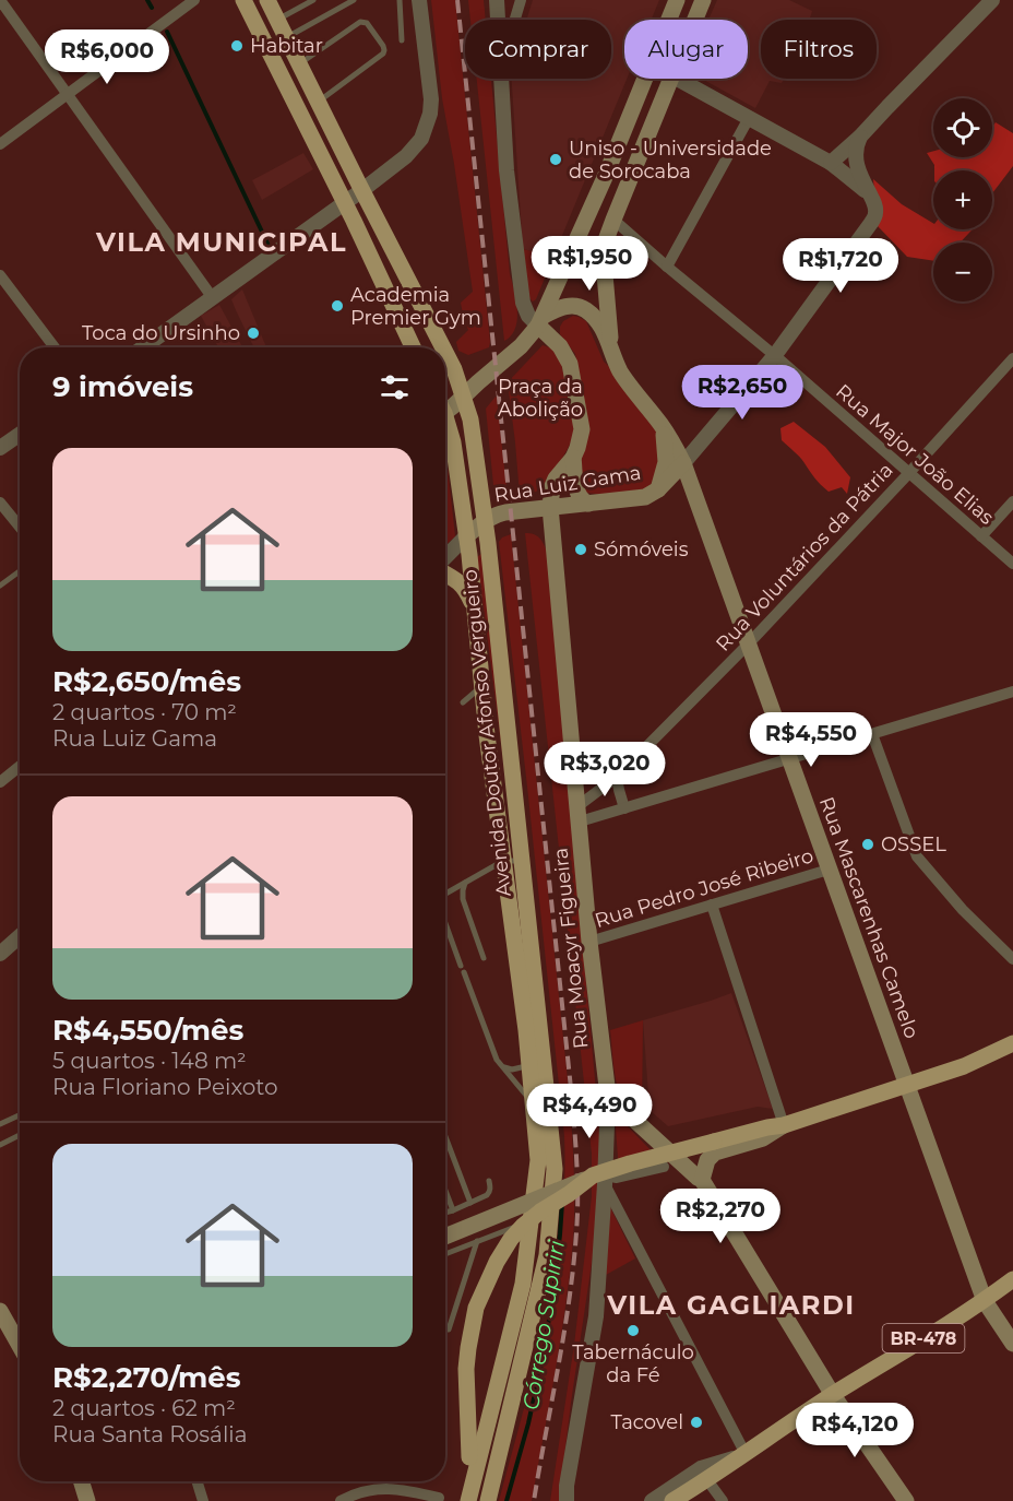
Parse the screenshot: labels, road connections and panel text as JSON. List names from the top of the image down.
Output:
{
  "streets": {
    "main road": [
      "Rua Luiz Gama",
      "Avenida Doutor Afonso Vergueiro",
      "Rua Mascarenhas Camelo",
      "Rua Moacyr Figueira",
      "BR-478"
    ],
    "street": ["Rua Major João Elias", "Rua Voluntários da Pátria", "Rua Pedro José Ribeiro"]
  },
  "crossings": [
    ["Rua Major João Elias", "Rua Voluntários da Pátria"],
    ["Rua Luiz Gama", "Avenida Doutor Afonso Vergueiro"],
    ["Rua Luiz Gama", "Rua Moacyr Figueira"],
    ["Rua Voluntários da Pátria", "Rua Mascarenhas Camelo"],
    ["Rua Voluntários da Pátria", "Rua Moacyr Figueira"],
    ["Rua Pedro José Ribeiro", "Rua Mascarenhas Camelo"],
    ["Rua Pedro José Ribeiro", "Rua Moacyr Figueira"],
    ["Rua Mascarenhas Camelo", "BR-478"]
  ],
  "districts": ["VILA MUNICIPAL", "VILA GAGLIARDI"],
  "water": ["Córrego Supiriri"],
  "parks": ["Praça da Abolição"],
  "places": [
    "Habitar",
    "Uniso - Universidade de Sorocaba",
    "Academia Premier Gym",
    "Toca do Ursinho",
    "Sómóveis",
    "OSSEL",
    "Tabernáculo da Fé",
    "Tacovel"
  ],
  "page": {
    "chip": ["Comprar", "Alugar", "Filtros"],
    "price": [
      "R$6,000",
      "R$1,950",
      "R$1,720",
      "R$2,650",
      "R$4,550",
      "R$3,020",
      "R$4,490",
      "R$2,270",
      "R$4,120"
    ],
    "map_buttons": ["+", "−"],
    "heading": "9 imóveis",
    "list": [
      {
        "name": "R$2,650/mês",
        "note": "2 quartos · 70 m² · Rua Luiz Gama"
      },
      {
        "name": "R$4,550/mês",
        "note": "5 quartos · 148 m² · Rua Floriano Peixoto"
      },
      {
        "name": "R$2,270/mês",
        "note": "2 quartos · 62 m² · Rua Santa Rosália"
      }
    ]
  }
}
